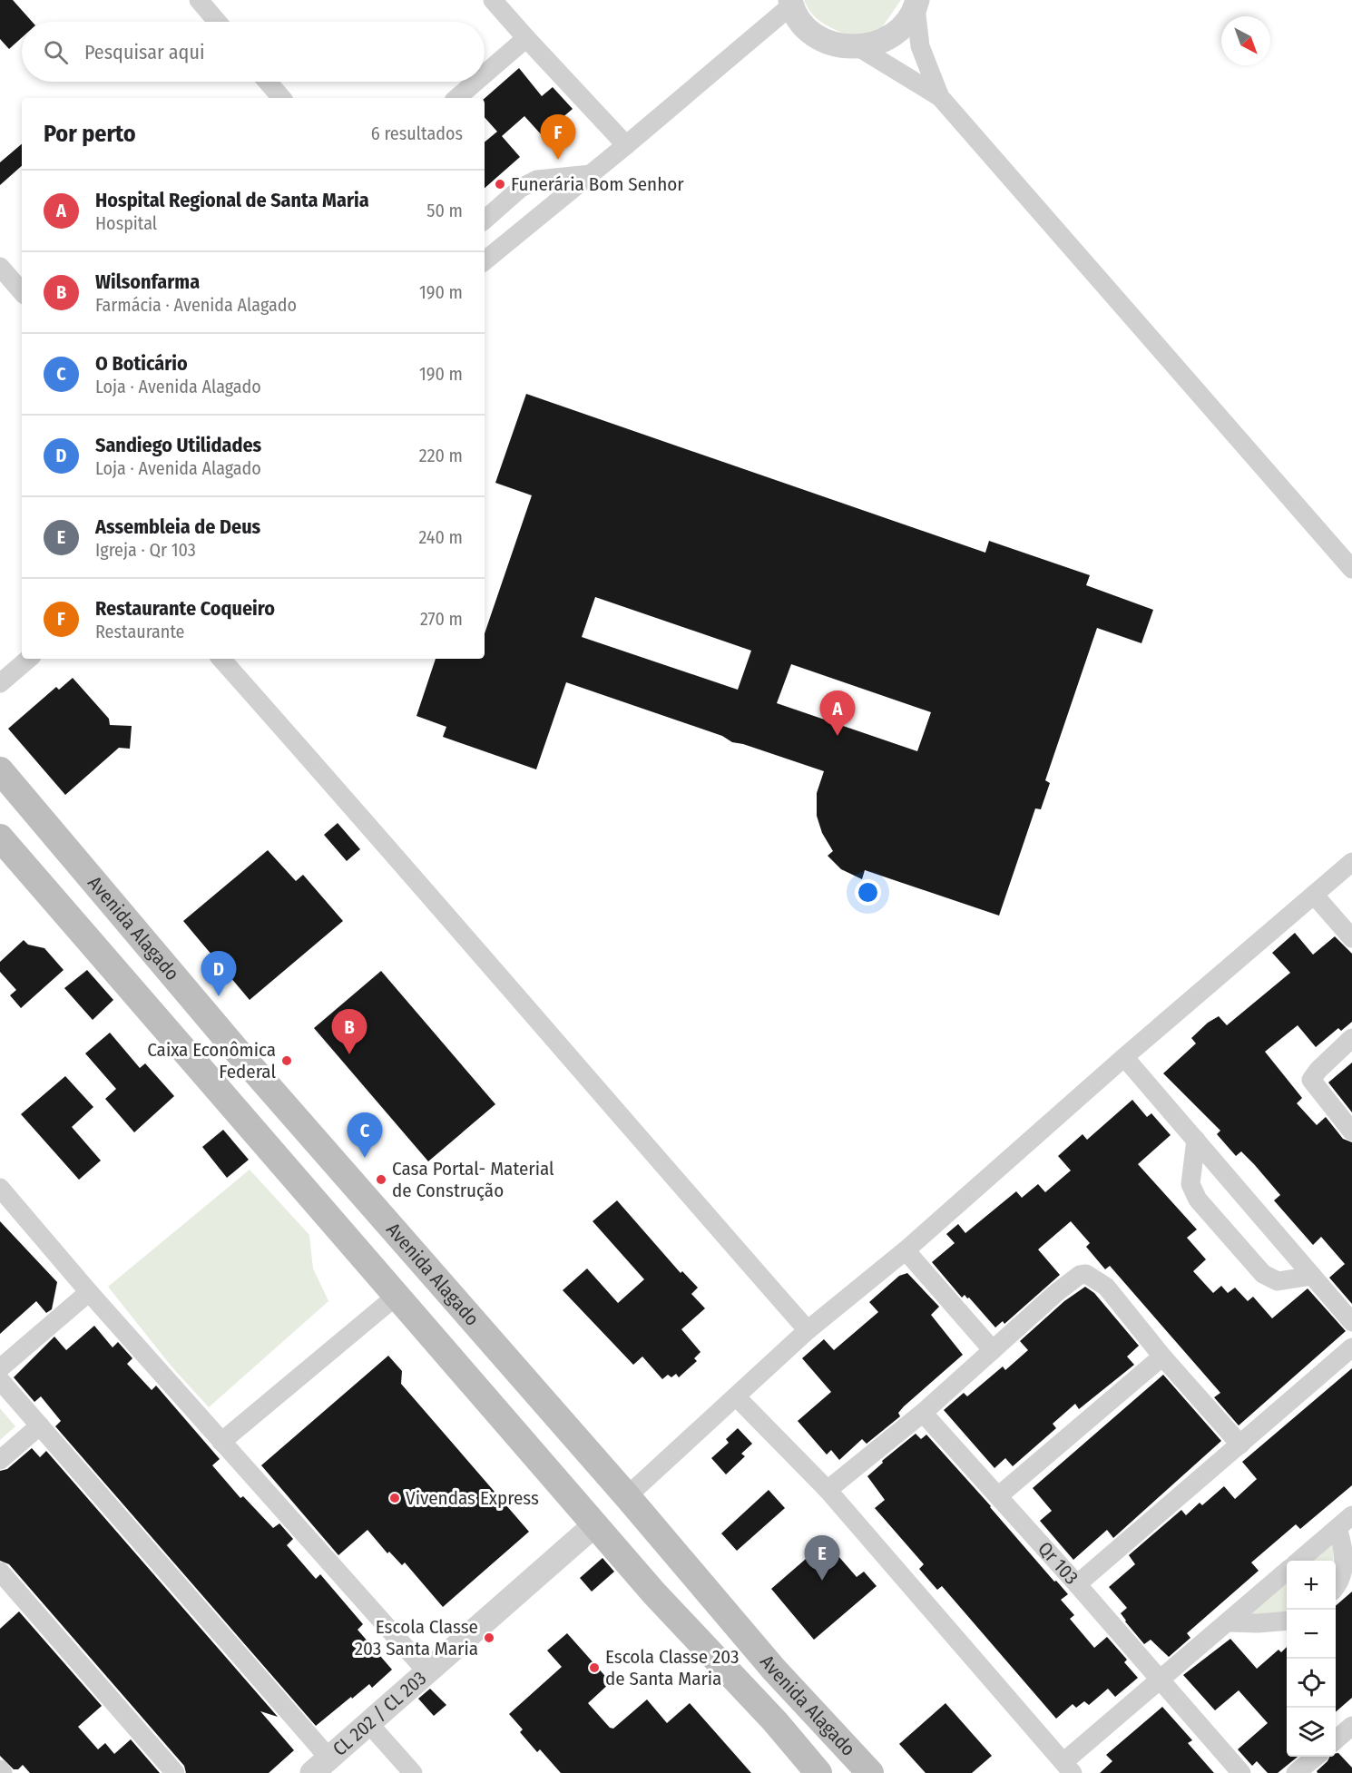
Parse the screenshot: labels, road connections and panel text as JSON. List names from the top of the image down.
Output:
{
  "streets": {
    "main road": ["Avenida Alagado"],
    "street": ["Qr 103", "CL 202 / CL 203"]
  },
  "crossings": [
    ["Avenida Alagado", "CL 202 / CL 203"]
  ],
  "places": [
    "Funerária Bom Senhor",
    "Caixa Econômica Federal",
    "Casa Portal- Material de Construção",
    "Vivendas Express",
    "Escola Classe 203 Santa Maria",
    "Escola Classe 203 de Santa Maria"
  ],
  "north": "bottom right",
  "page": {
    "search": "Pesquisar aqui",
    "heading": ["Por perto", "6 resultados"],
    "pins": [
      "F",
      "A",
      "D",
      "B",
      "C",
      "E"
    ],
    "list": [
      {
        "mark": "A",
        "name": "Hospital Regional de Santa Maria",
        "note": "Hospital",
        "value": "50 m"
      },
      {
        "mark": "B",
        "name": "Wilsonfarma",
        "note": "Farmácia · Avenida Alagado",
        "value": "190 m"
      },
      {
        "mark": "C",
        "name": "O Boticário",
        "note": "Loja · Avenida Alagado",
        "value": "190 m"
      },
      {
        "mark": "D",
        "name": "Sandiego Utilidades",
        "note": "Loja · Avenida Alagado",
        "value": "220 m"
      },
      {
        "mark": "E",
        "name": "Assembleia de Deus",
        "note": "Igreja · Qr 103",
        "value": "240 m"
      },
      {
        "mark": "F",
        "name": "Restaurante Coqueiro",
        "note": "Restaurante",
        "value": "270 m"
      }
    ],
    "map_buttons": ["+", "−"]
  }
}
